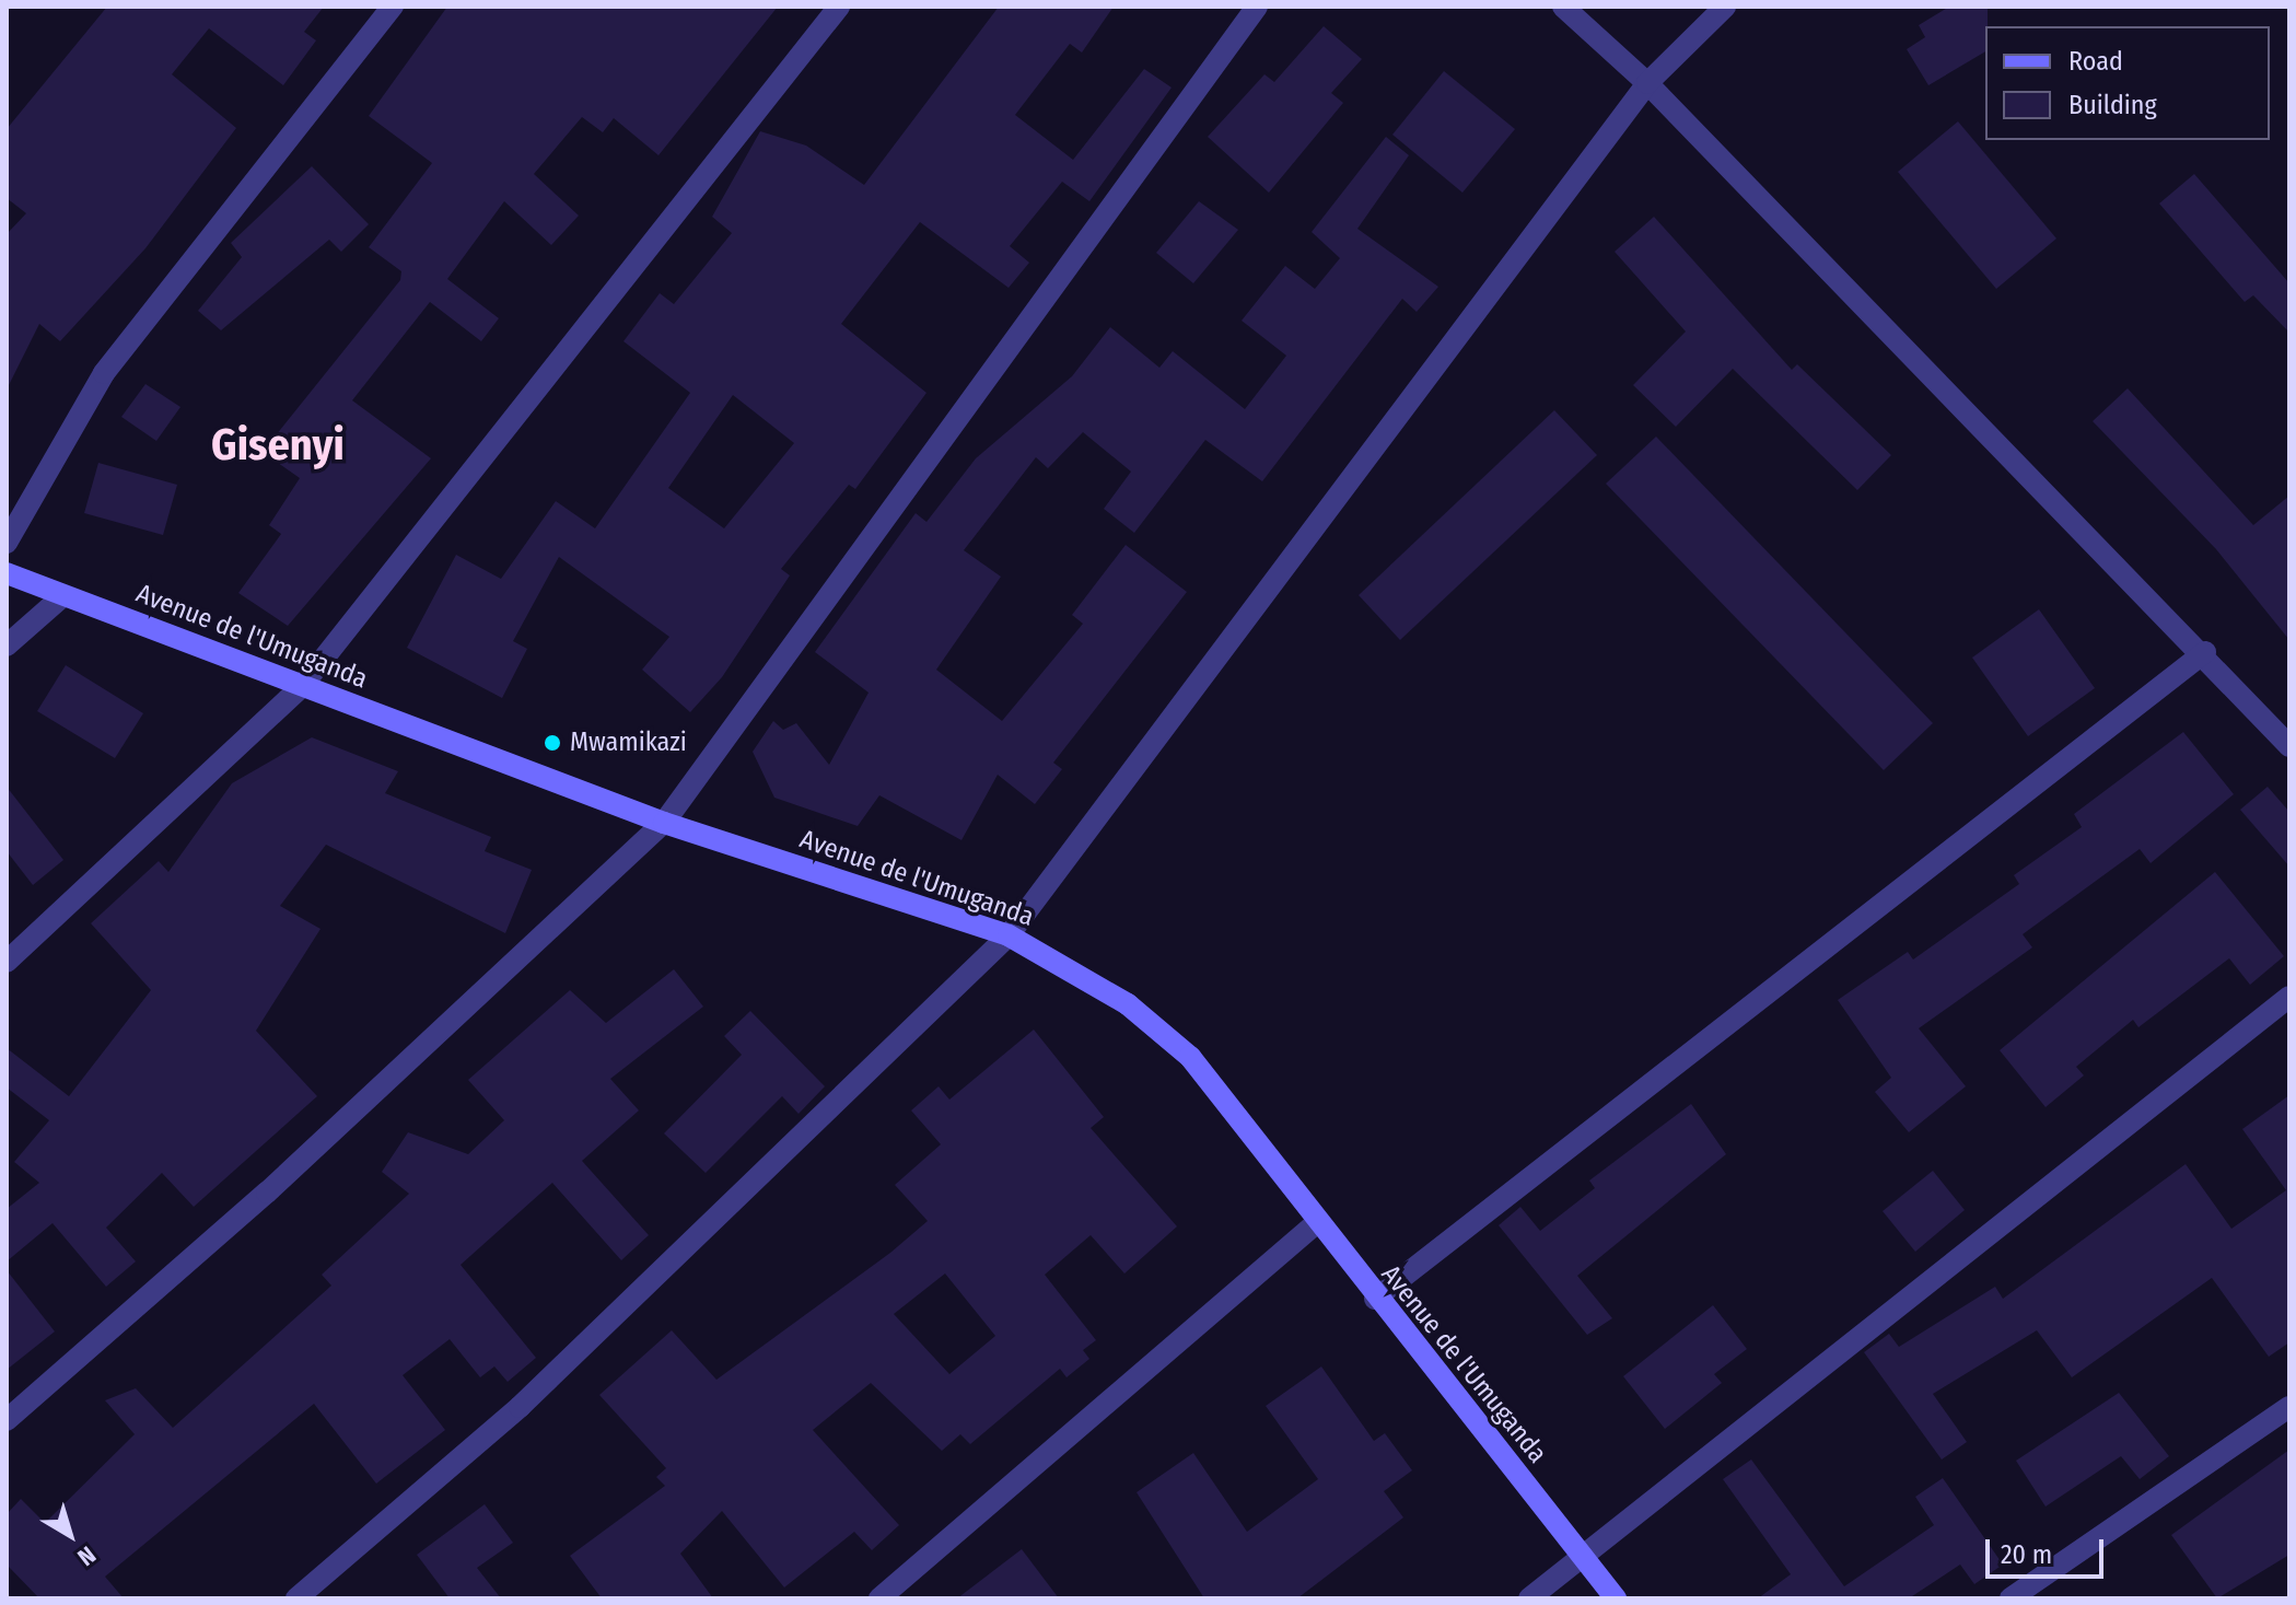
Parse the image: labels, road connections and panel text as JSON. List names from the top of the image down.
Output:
{
  "streets": {
    "street": ["Avenue de l'Umuganda"]
  },
  "districts": ["Gisenyi"],
  "places": ["Mwamikazi"],
  "legend": ["Road", "Building"],
  "scale_bar": "20 m",
  "north": "bottom right"
}
